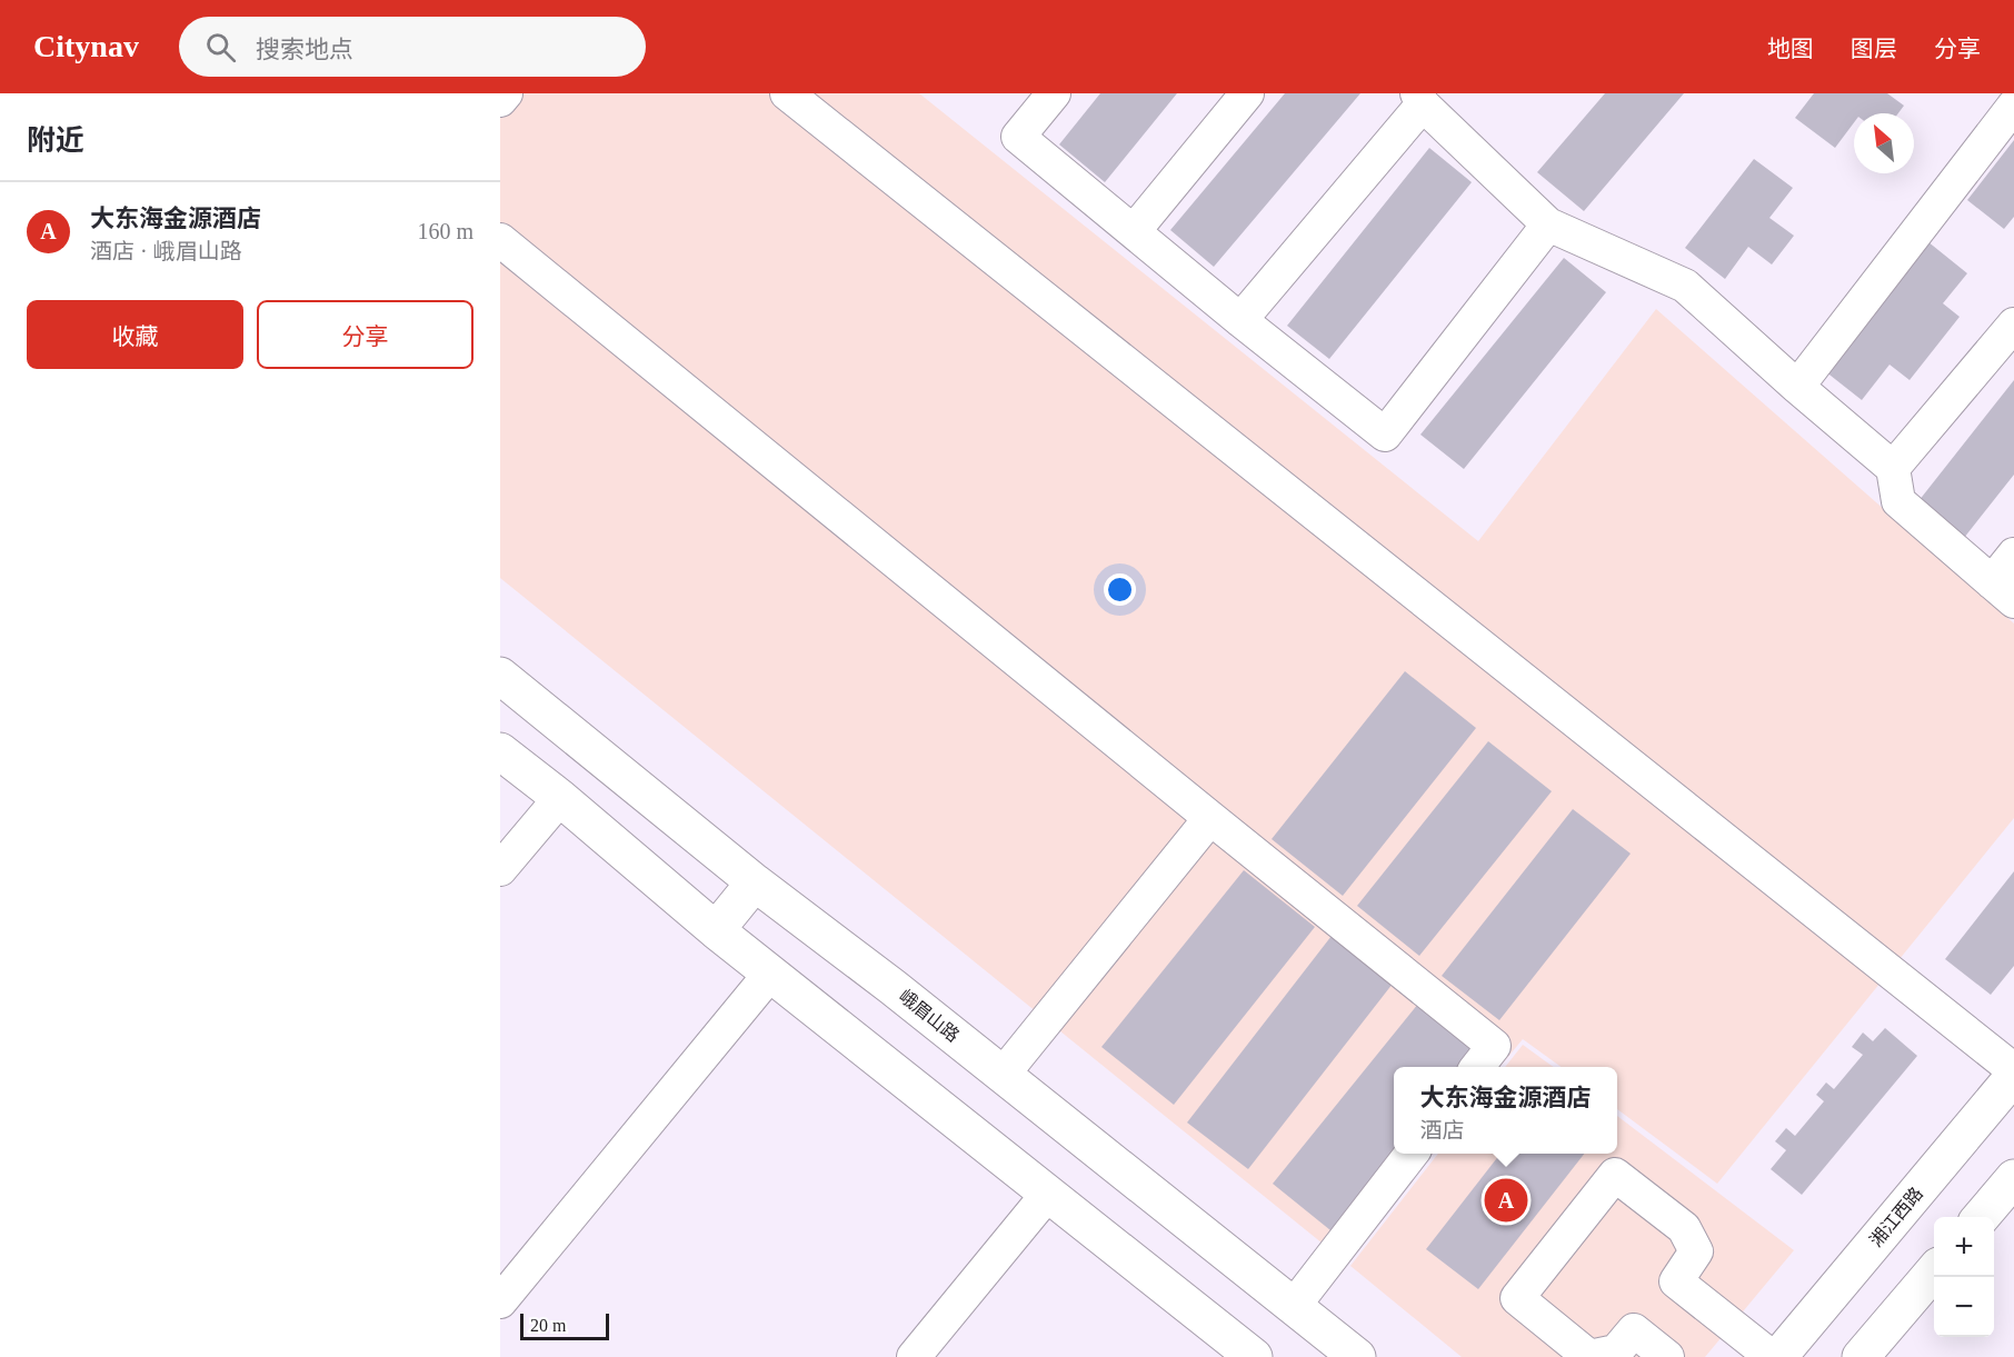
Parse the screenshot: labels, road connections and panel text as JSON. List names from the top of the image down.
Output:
{
  "streets": {
    "street": ["峨眉山路", "湘江西路"]
  },
  "scale_bar": "20 m",
  "north": "top left",
  "page": {
    "header": "Citynav",
    "search": "搜索地点",
    "nav": ["地图", "图层", "分享"],
    "heading": "附近",
    "list": [
      {
        "mark": "A",
        "name": "大东海金源酒店",
        "note": "酒店 · 峨眉山路",
        "value": "160 m"
      }
    ],
    "buttons": ["收藏", "分享"],
    "popup": ["大东海金源酒店", "酒店"],
    "pins": "A",
    "map_buttons": ["+", "−"],
    "scale": "20 m"
  }
}
